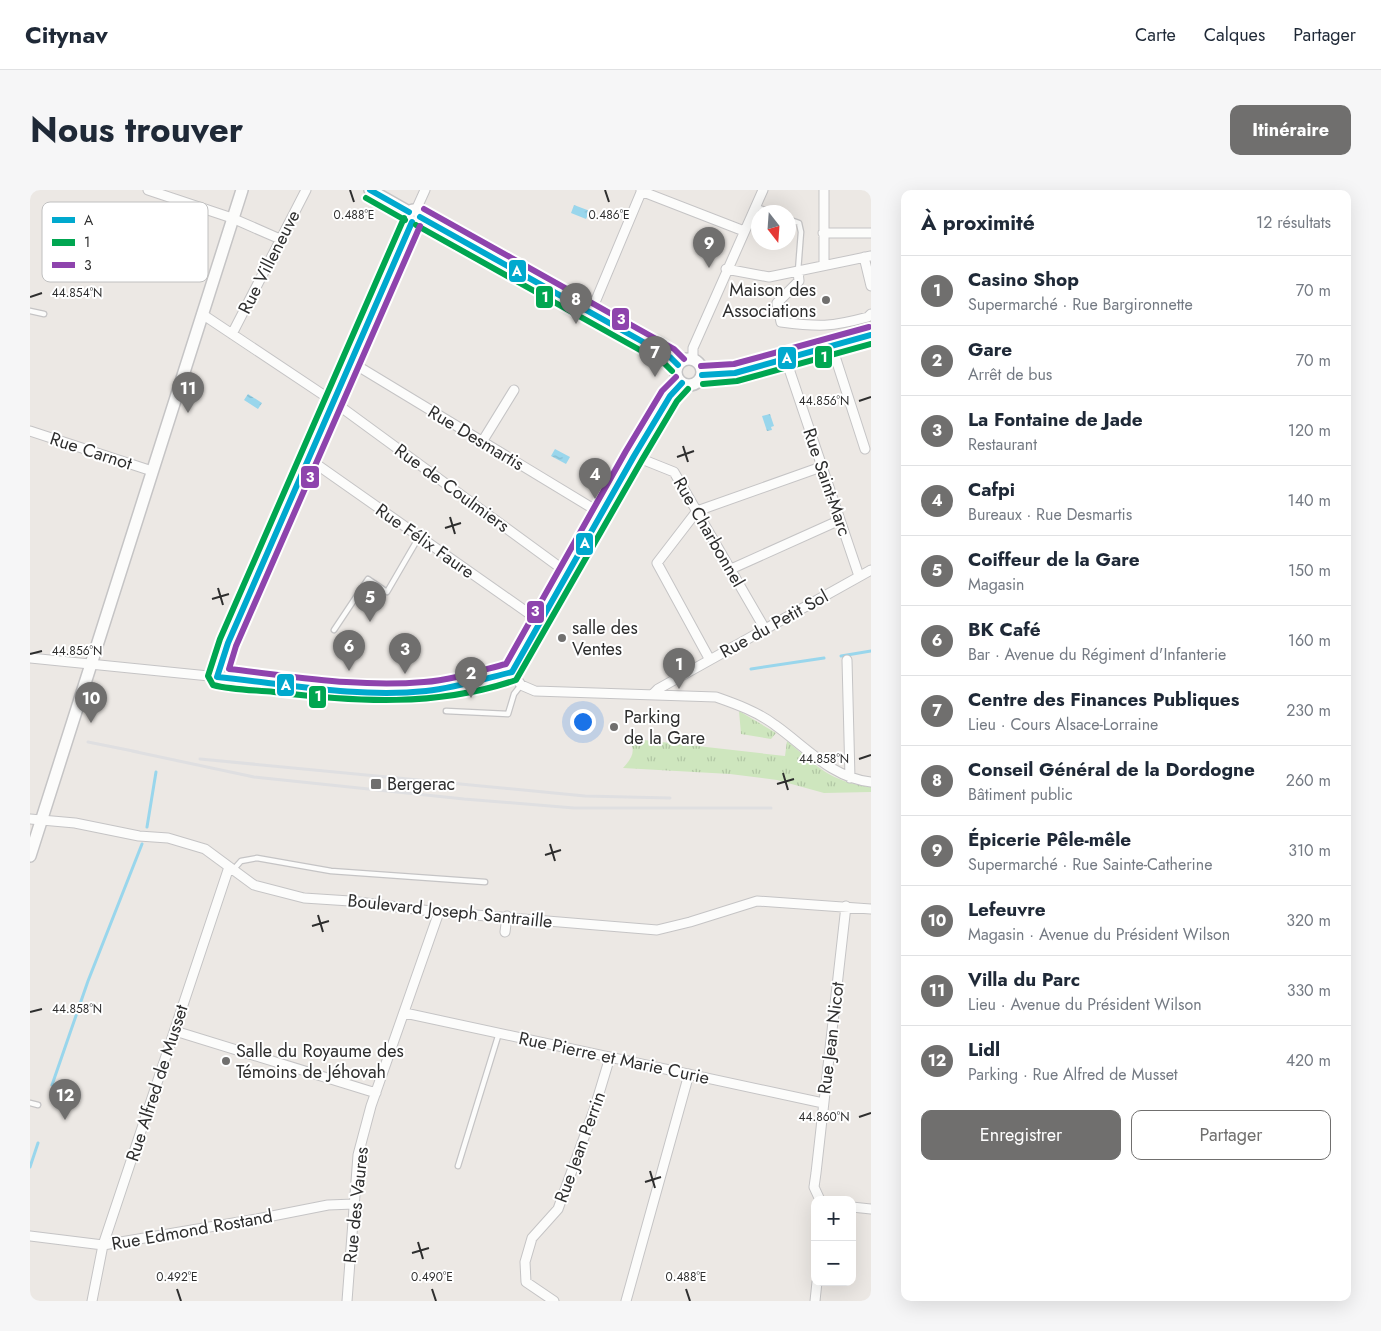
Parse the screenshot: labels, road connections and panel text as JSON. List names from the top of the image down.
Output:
{
  "streets": {
    "street": [
      "Rue Villeneuve",
      "Rue Desmartis",
      "Rue Carnot",
      "Rue Saint-Marc",
      "Rue de Coulmiers",
      "Rue Charbonnel",
      "Rue Félix Faure",
      "Rue du Petit Sol",
      "Boulevard Joseph Santraille",
      "Rue Jean Nicot",
      "Rue Pierre et Marie Curie",
      "Rue Alfred de Musset",
      "Rue Jean Perrin",
      "Rue des Vaures",
      "Rue Edmond Rostand"
    ]
  },
  "crossings": [
    ["Rue Villeneuve", "Rue de Coulmiers"],
    ["Rue Saint-Marc", "Rue du Petit Sol"],
    ["Rue Charbonnel", "Rue du Petit Sol"],
    ["Boulevard Joseph Santraille", "Rue Jean Nicot"],
    ["Boulevard Joseph Santraille", "Rue Alfred de Musset"],
    ["Boulevard Joseph Santraille", "Rue des Vaures"],
    ["Rue Jean Nicot", "Rue Pierre et Marie Curie"],
    ["Rue Pierre et Marie Curie", "Rue Jean Perrin"],
    ["Rue Pierre et Marie Curie", "Rue des Vaures"],
    ["Rue Alfred de Musset", "Rue Edmond Rostand"],
    ["Rue des Vaures", "Rue Edmond Rostand"]
  ],
  "places": {
    "other": [
      "Maison des Associations",
      "salle des Ventes",
      "Parking de la Gare",
      "Salle du Royaume des Témoins de Jéhovah"
    ],
    "transit": ["Bergerac"]
  },
  "lines": ["transit line A", "transit line 1", "transit line 3"],
  "legend": ["A", "1", "3"],
  "north": "bottom",
  "page": {
    "header": "Citynav",
    "nav": ["Carte", "Calques", "Partager"],
    "title": "Nous trouver",
    "buttons": [
      "Itinéraire",
      ["Enregistrer", "Partager"]
    ],
    "heading": ["À proximité", "12 résultats"],
    "pins": [
      "9",
      "8",
      "7",
      "11",
      "4",
      "5",
      "6",
      "3",
      "1",
      "2",
      "10",
      "12"
    ],
    "list": [
      {
        "mark": "1",
        "name": "Casino Shop",
        "note": "Supermarché · Rue Bargironnette",
        "value": "70 m"
      },
      {
        "mark": "2",
        "name": "Gare",
        "note": "Arrêt de bus",
        "value": "70 m"
      },
      {
        "mark": "3",
        "name": "La Fontaine de Jade",
        "note": "Restaurant",
        "value": "120 m"
      },
      {
        "mark": "4",
        "name": "Cafpi",
        "note": "Bureaux · Rue Desmartis",
        "value": "140 m"
      },
      {
        "mark": "5",
        "name": "Coiffeur de la Gare",
        "note": "Magasin",
        "value": "150 m"
      },
      {
        "mark": "6",
        "name": "BK Café",
        "note": "Bar · Avenue du Régiment d'Infanterie",
        "value": "160 m"
      },
      {
        "mark": "7",
        "name": "Centre des Finances Publiques",
        "note": "Lieu · Cours Alsace-Lorraine",
        "value": "230 m"
      },
      {
        "mark": "8",
        "name": "Conseil Général de la Dordogne",
        "note": "Bâtiment public",
        "value": "260 m"
      },
      {
        "mark": "9",
        "name": "Épicerie Pêle-mêle",
        "note": "Supermarché · Rue Sainte-Catherine",
        "value": "310 m"
      },
      {
        "mark": "10",
        "name": "Lefeuvre",
        "note": "Magasin · Avenue du Président Wilson",
        "value": "320 m"
      },
      {
        "mark": "11",
        "name": "Villa du Parc",
        "note": "Lieu · Avenue du Président Wilson",
        "value": "330 m"
      },
      {
        "mark": "12",
        "name": "Lidl",
        "note": "Parking · Rue Alfred de Musset",
        "value": "420 m"
      }
    ],
    "map_buttons": ["+", "−"]
  },
  "coordinates": [
    "0.488°E",
    "0.486°E",
    "44.854°N",
    "44.856°N",
    "44.858°N",
    "44.860°N",
    "0.492°E",
    "0.490°E"
  ]
}
